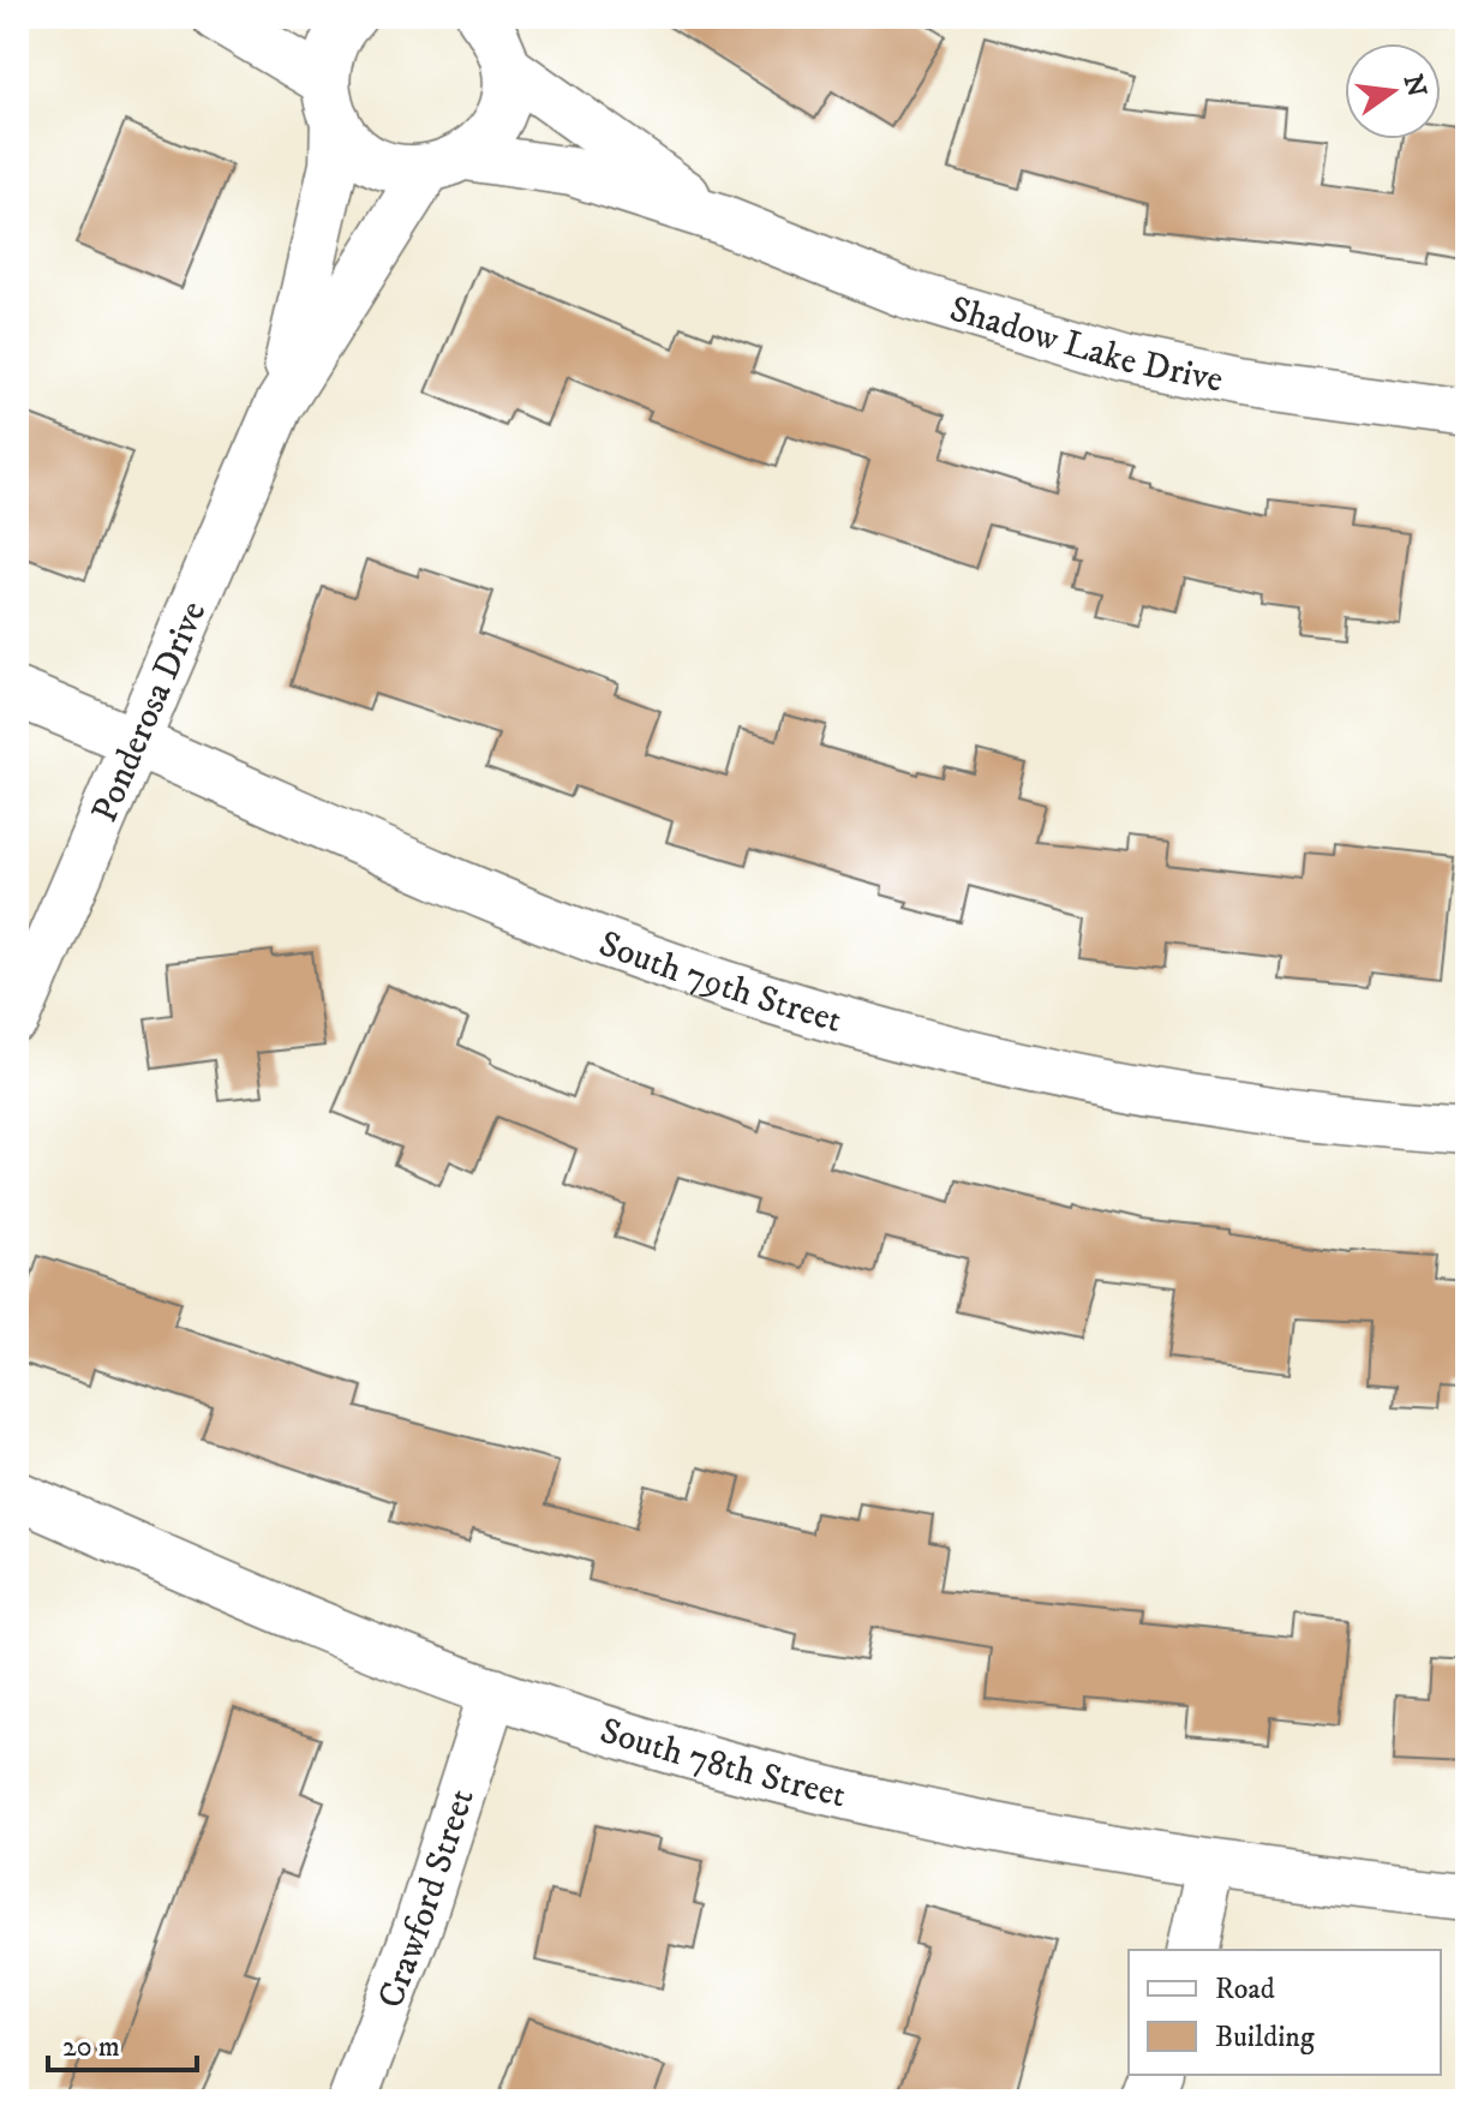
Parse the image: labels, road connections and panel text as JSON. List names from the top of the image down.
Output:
{
  "streets": {
    "street": [
      "Shadow Lake Drive",
      "Ponderosa Drive",
      "South 79th Street",
      "South 78th Street",
      "Crawford Street"
    ]
  },
  "crossings": [
    ["Shadow Lake Drive", "Ponderosa Drive"],
    ["Ponderosa Drive", "South 79th Street"],
    ["South 78th Street", "Crawford Street"]
  ],
  "legend": ["Road", "Building"],
  "scale_bar": "20 m",
  "north": "right"
}
